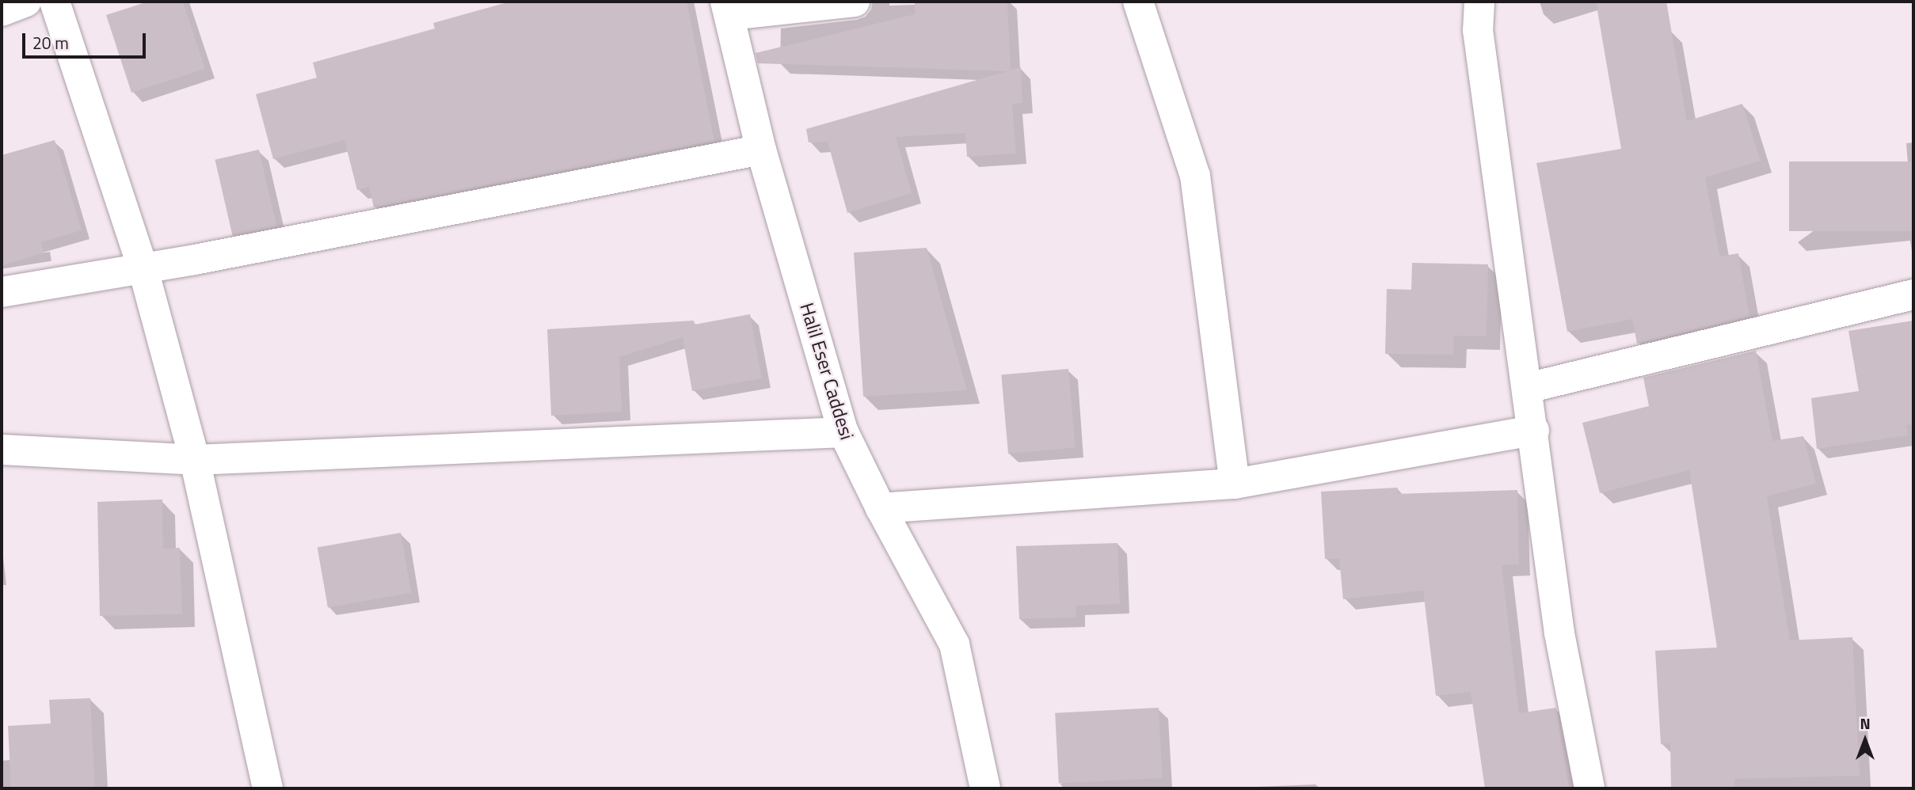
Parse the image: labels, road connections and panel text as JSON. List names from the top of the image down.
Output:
{
  "streets": {
    "street": ["Halil Eser Caddesi"]
  },
  "scale_bar": "20 m",
  "north": "top"
}
